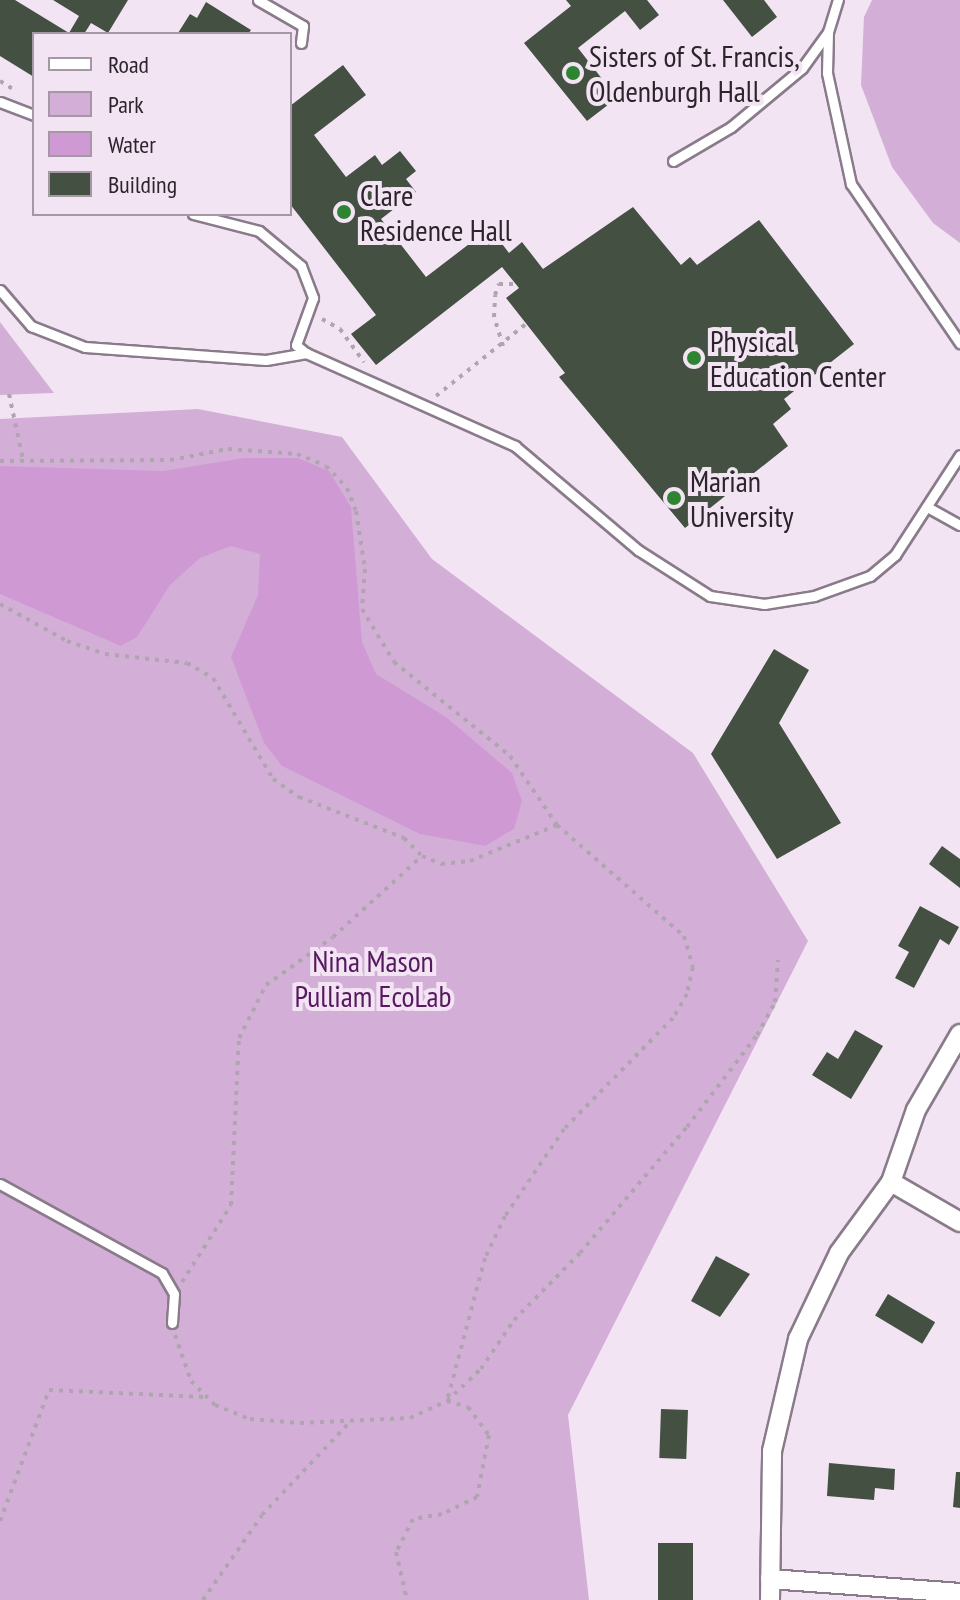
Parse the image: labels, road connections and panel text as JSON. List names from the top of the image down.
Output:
{
  "parks": ["Nina Mason Pulliam EcoLab"],
  "places": [
    "Sisters of St. Francis, Oldenburgh Hall",
    "Clare Residence Hall",
    "Physical Education Center",
    "Marian University"
  ],
  "legend": [
    "Road",
    "Park",
    "Water",
    "Building"
  ]
}
